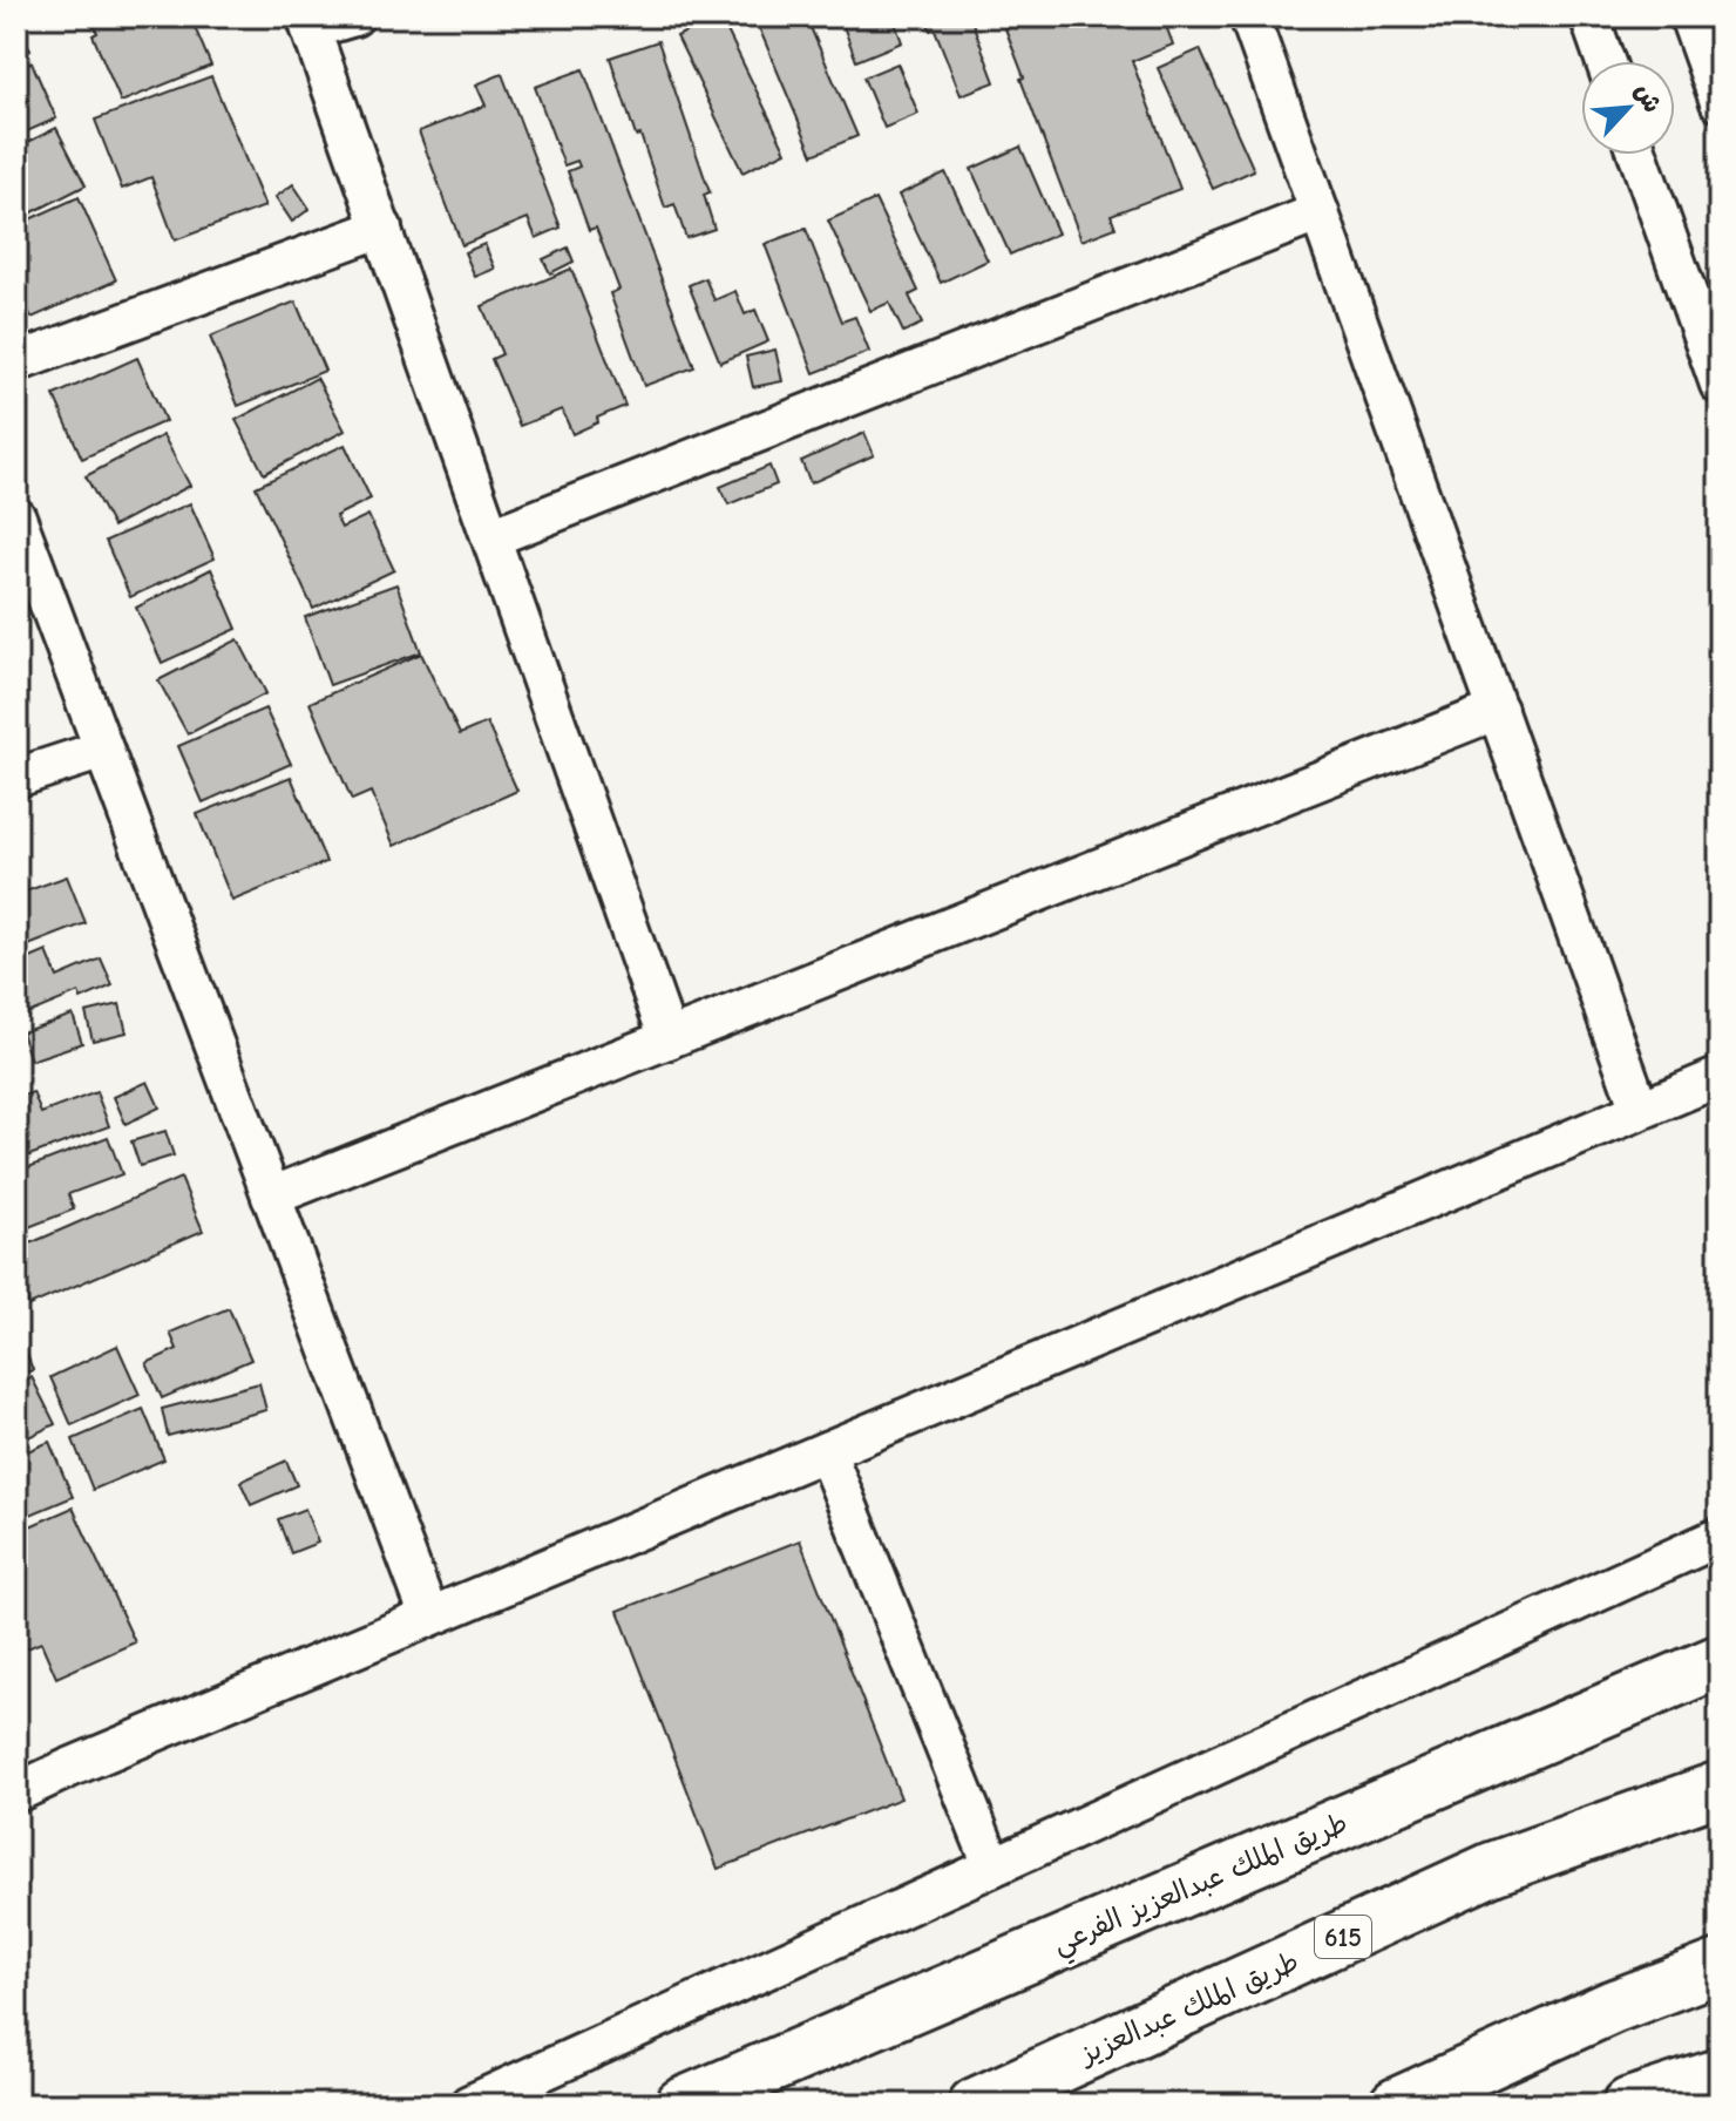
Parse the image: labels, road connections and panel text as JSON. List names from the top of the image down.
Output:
{
  "streets": {
    "main road": ["طريق الملك عبدالعزيز الفرعي", "615", "طريق الملك عبدالعزيز"]
  },
  "north": "top right"
}
